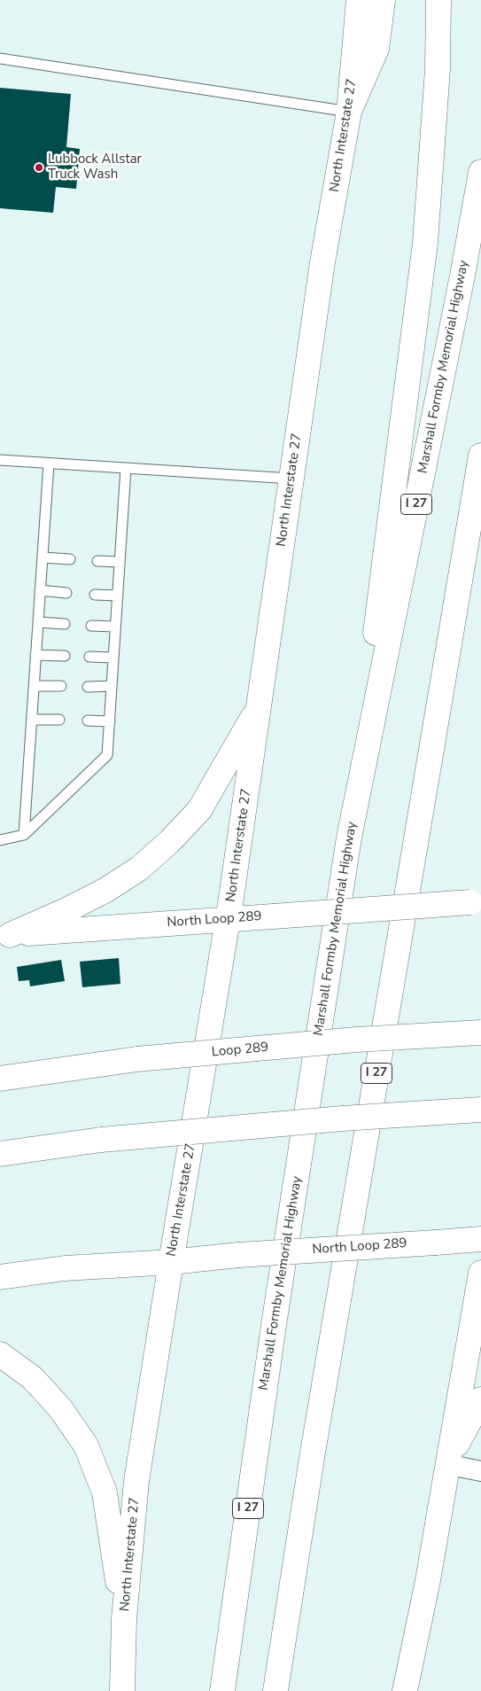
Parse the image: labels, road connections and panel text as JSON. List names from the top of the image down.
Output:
{
  "streets": {
    "main road": [
      "North Interstate 27",
      "Marshall Formby Memorial Highway",
      "I 27",
      "North Loop 289",
      "Loop 289"
    ]
  },
  "crossings": [
    ["North Interstate 27", "North Loop 289"]
  ],
  "places": ["Lubbock Allstar Truck Wash"]
}
